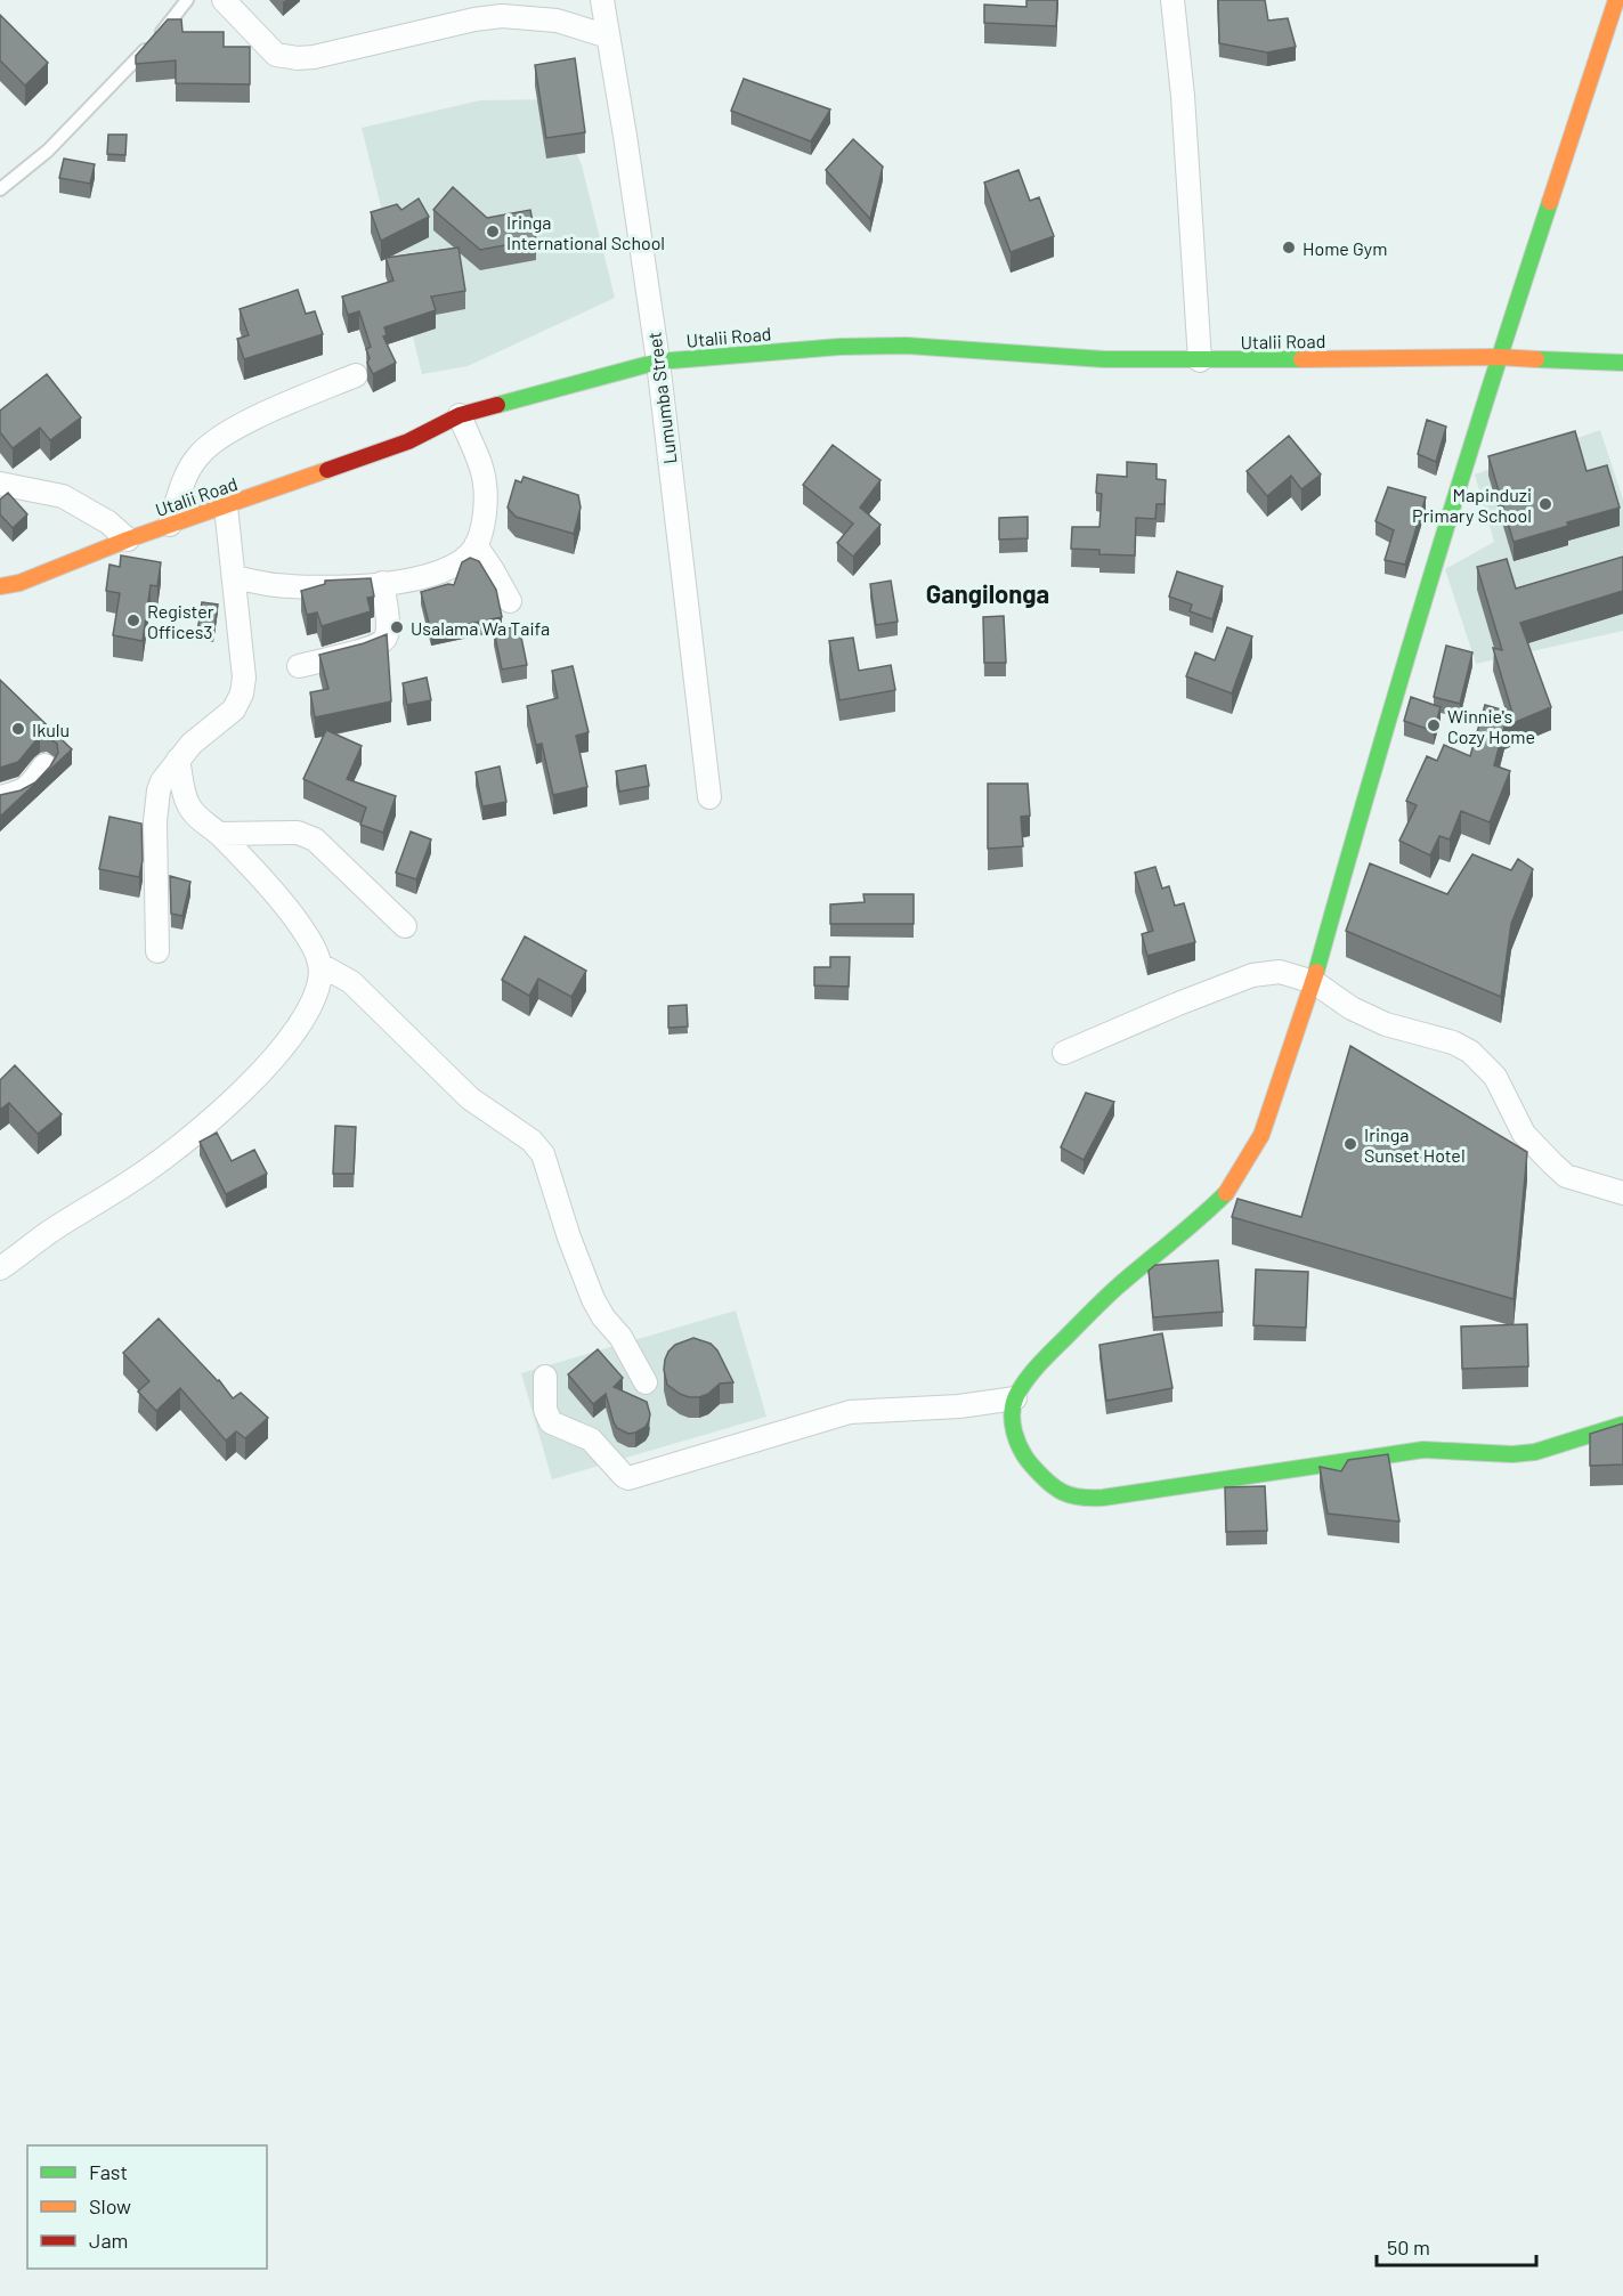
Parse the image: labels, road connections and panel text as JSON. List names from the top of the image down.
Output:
{
  "streets": {
    "street": ["Utalii Road", "Lumumba Street"]
  },
  "crossings": [
    ["Utalii Road", "Lumumba Street"]
  ],
  "districts": ["Gangilonga"],
  "places": [
    "Iringa International School",
    "Home Gym",
    "Mapinduzi Primary School",
    "Register Offices3",
    "Usalama Wa Taifa",
    "Winnie's Cozy Home",
    "Ikulu",
    "Iringa Sunset Hotel"
  ],
  "legend": ["Fast", "Slow", "Jam"],
  "scale_bar": "50 m"
}
